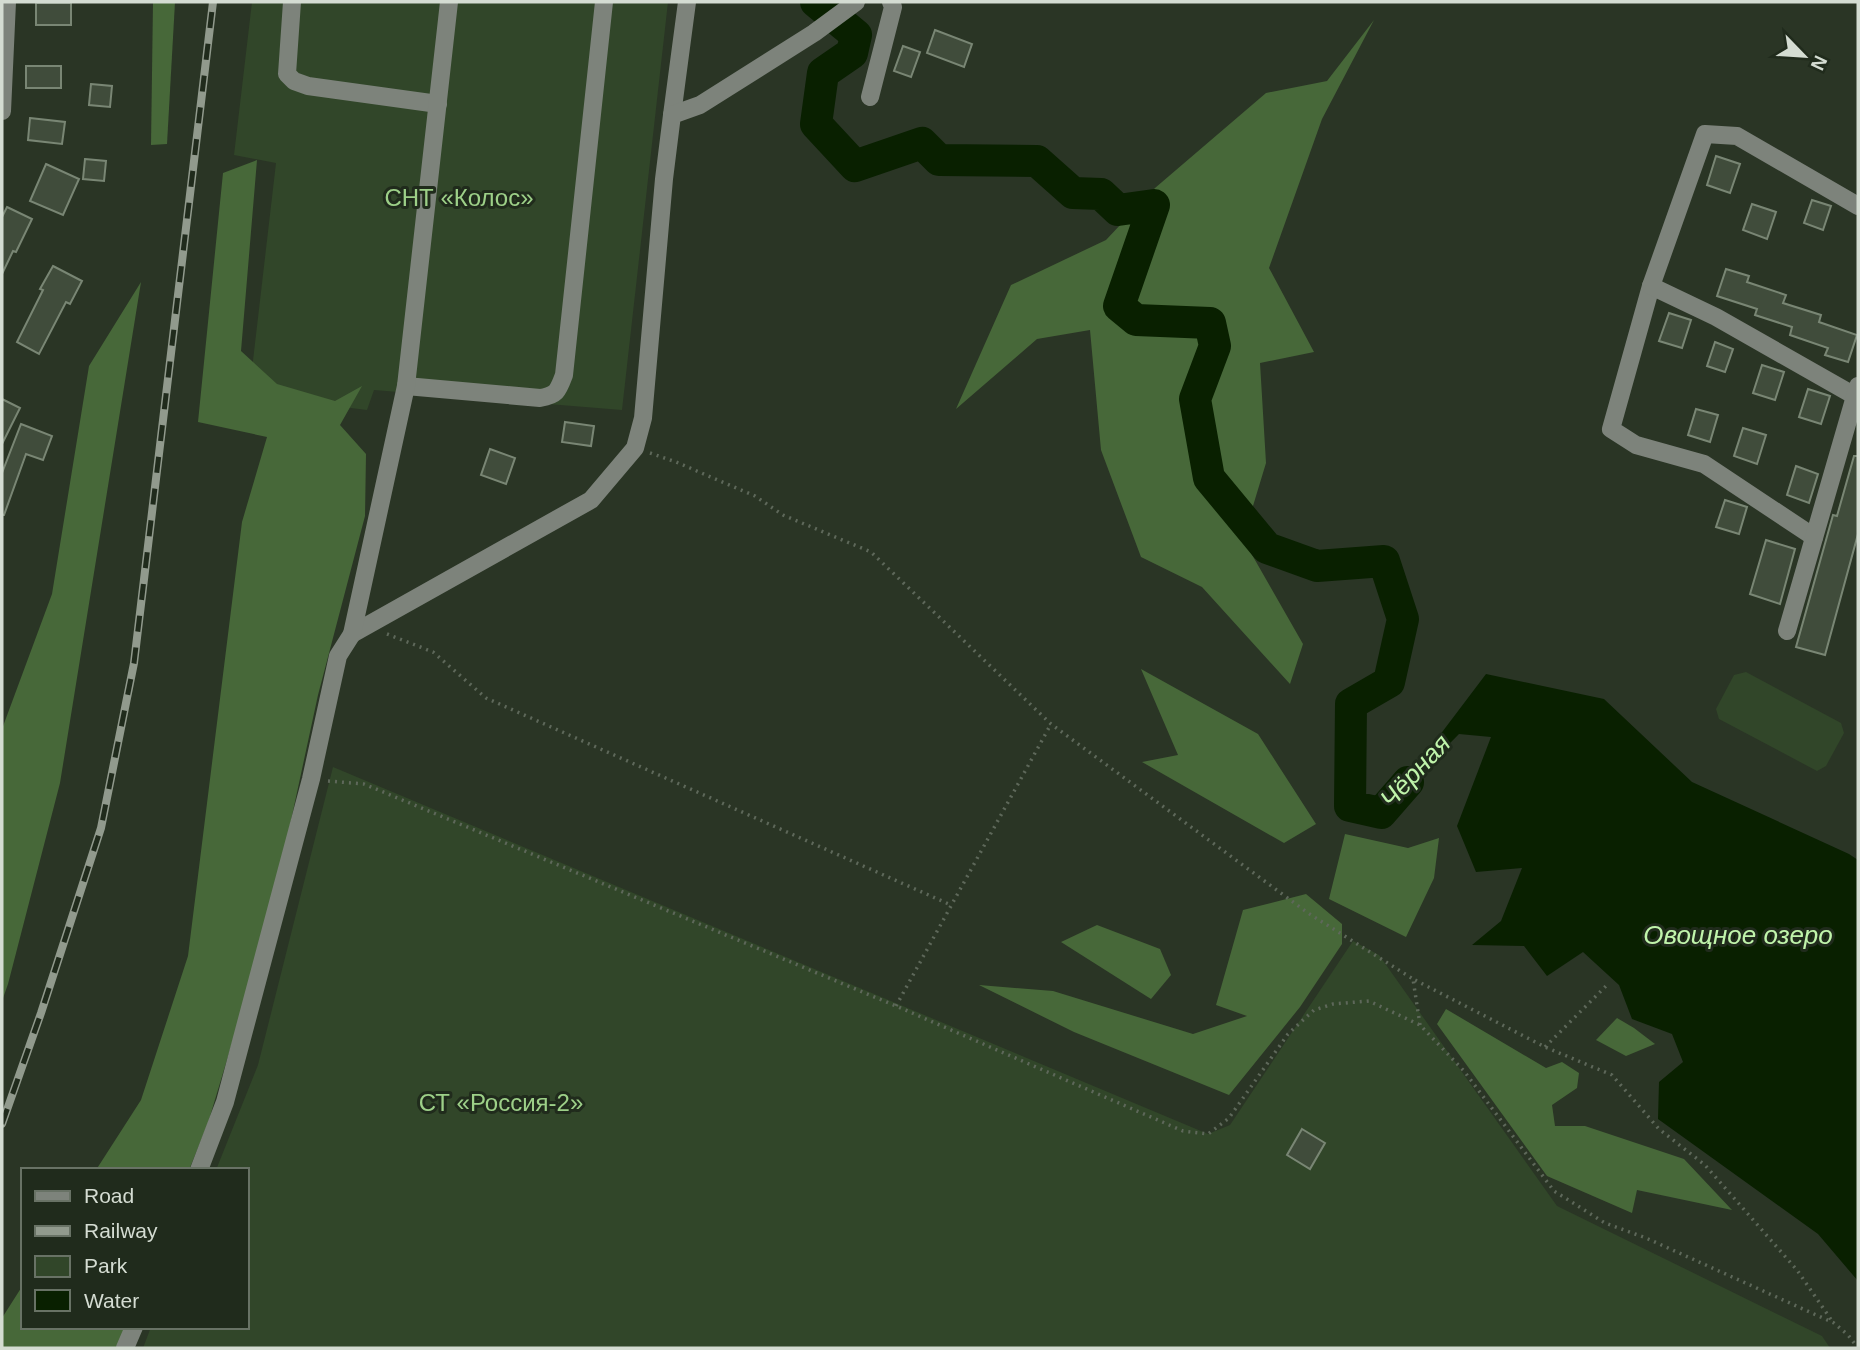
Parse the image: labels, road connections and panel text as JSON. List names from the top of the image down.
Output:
{
  "water": ["Чёрная", "Овощное озеро"],
  "parks": ["СНТ «Колос»", "СТ «Россия-2»"],
  "legend": [
    "Road",
    "Railway",
    "Park",
    "Water"
  ],
  "north": "bottom right"
}
